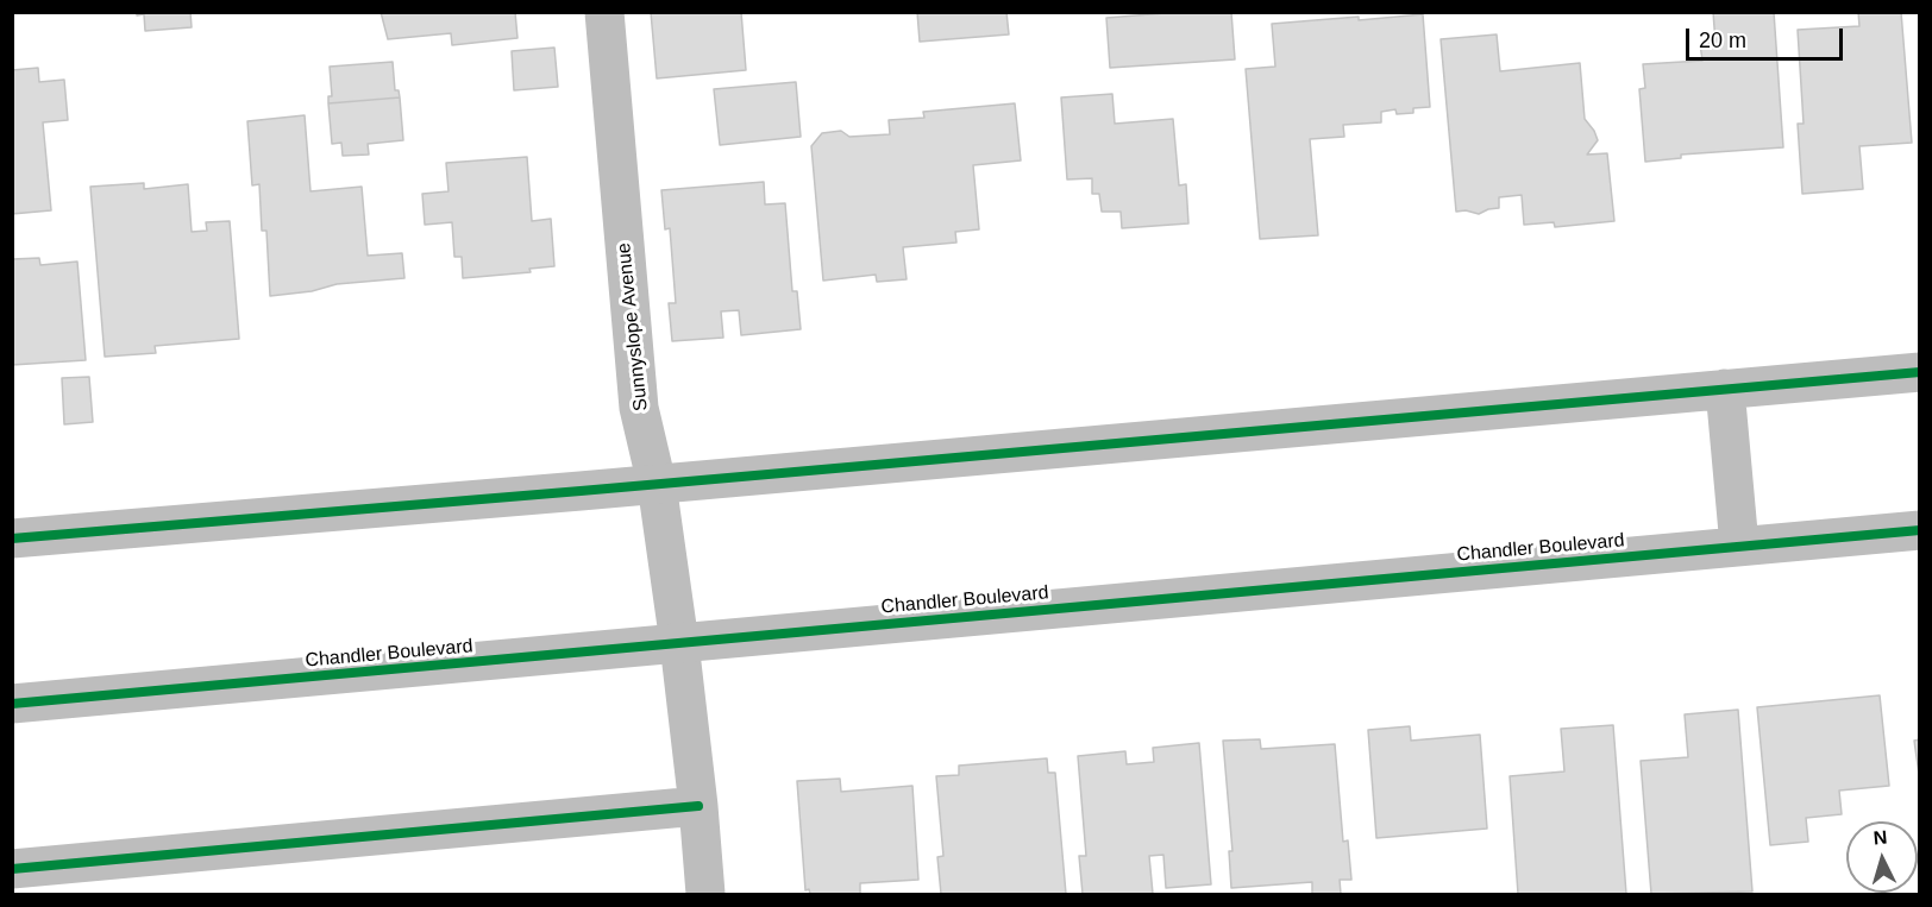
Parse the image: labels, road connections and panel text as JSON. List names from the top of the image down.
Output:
{
  "streets": {
    "street": ["Sunnyslope Avenue", "Chandler Boulevard"]
  },
  "crossings": [
    ["Sunnyslope Avenue", "Chandler Boulevard"]
  ],
  "scale_bar": "20 m",
  "north": "top"
}
